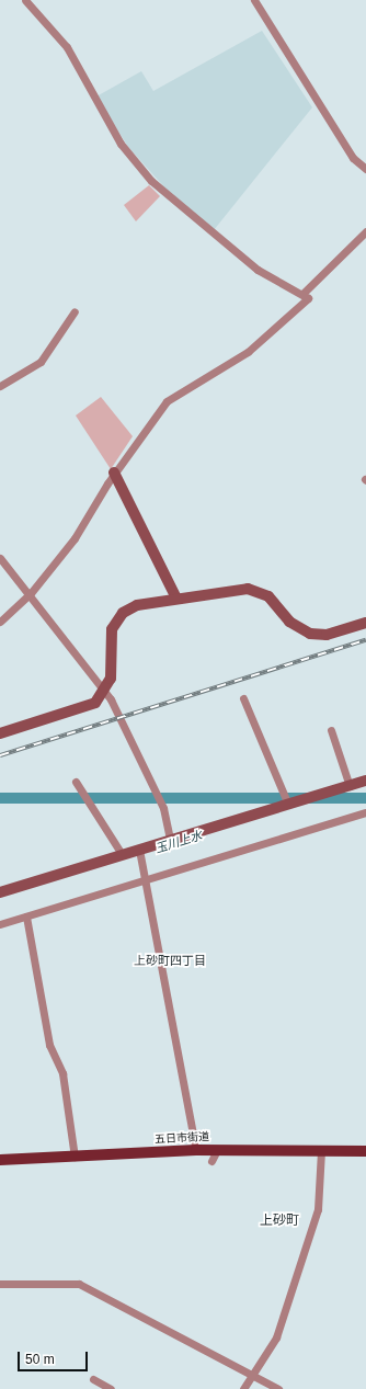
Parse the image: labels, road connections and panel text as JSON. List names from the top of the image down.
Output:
{
  "streets": {
    "main road": ["五日市街道"]
  },
  "districts": ["上砂町四丁目", "上砂町"],
  "water": ["玉川上水"],
  "scale_bar": "50 m"
}
